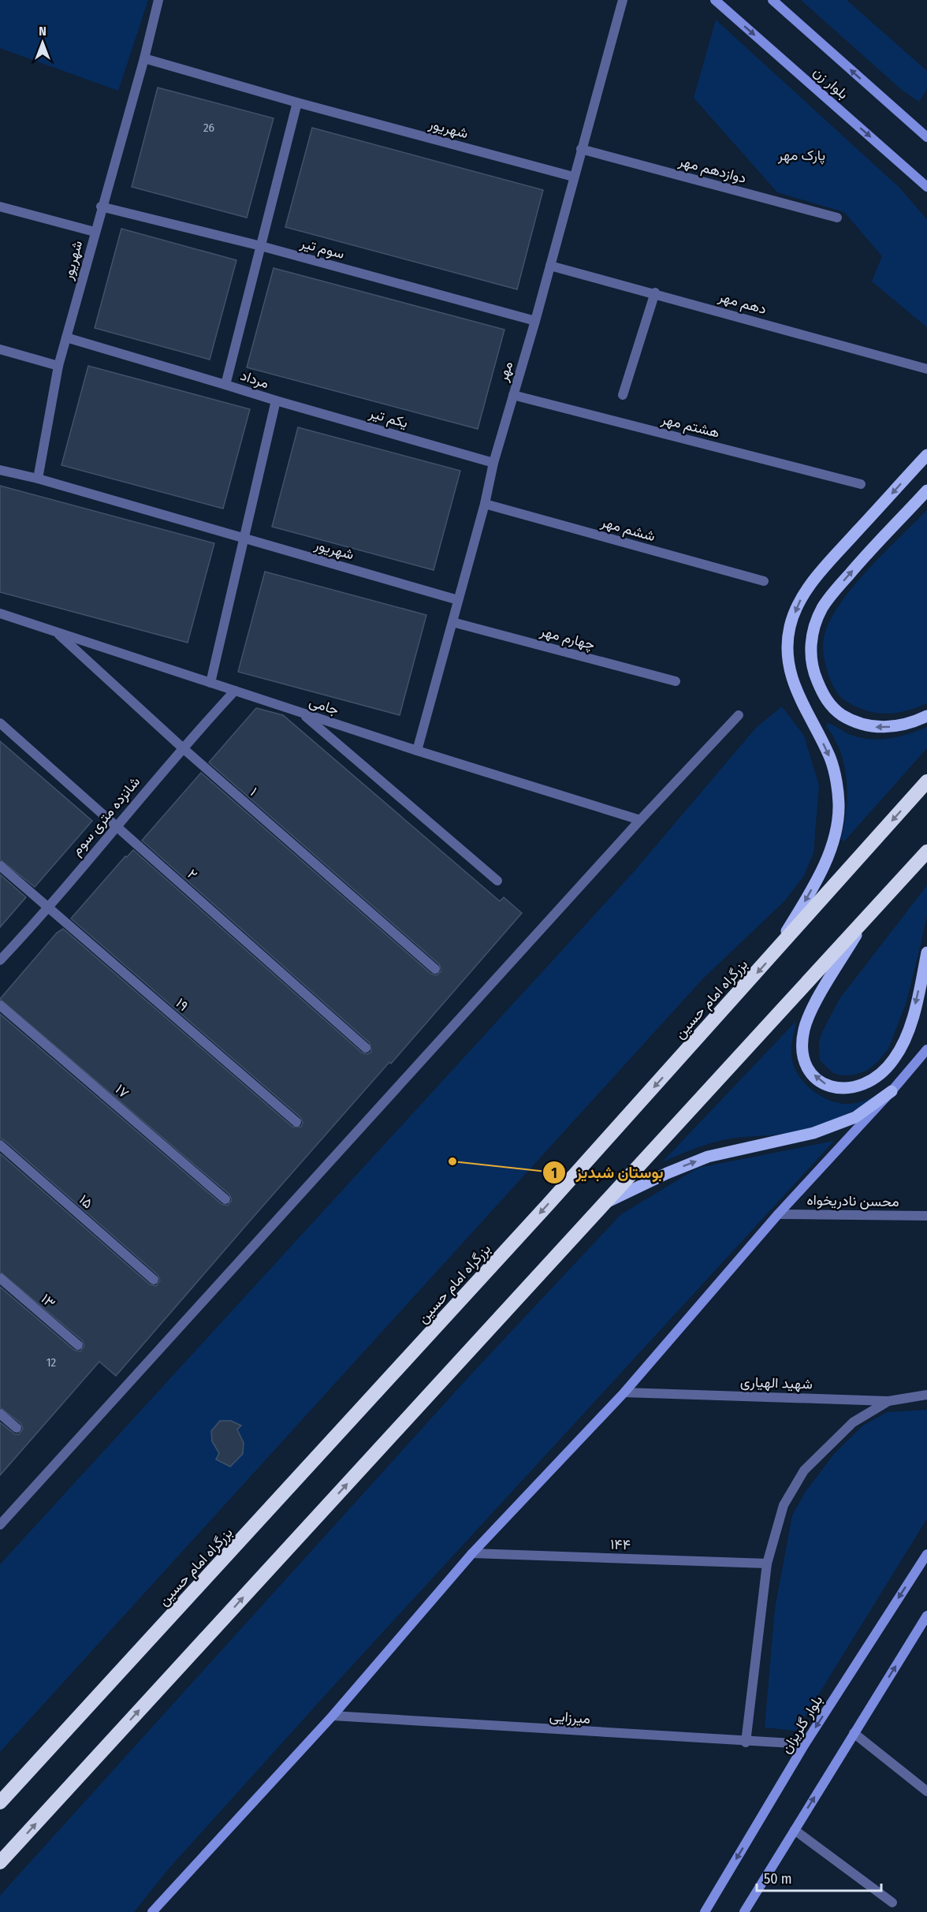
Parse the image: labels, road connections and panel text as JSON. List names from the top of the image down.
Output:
{
  "streets": {
    "highway": ["بزرگراه امام حسین"],
    "main road": ["بلوار زن", "بلوار گلریزان"],
    "street": [
      "شهریور",
      "دوازدهم مهر",
      "سوم تیر",
      "دهم مهر",
      "مهر",
      "مرداد",
      "یکم تیر",
      "هشتم مهر",
      "ششم مهر",
      "چهارم مهر",
      "جامی",
      "۱",
      "شانزده متری سوم",
      "۲",
      "۱۹",
      "۱۷",
      "محسن نادریخواه",
      "۱۵",
      "۱۳",
      "شهید الهیاری",
      "۱۴۴",
      "میرزایی"
    ]
  },
  "crossings": [
    ["شهریور", "سوم تیر"],
    ["شهریور", "مهر"],
    ["شهریور", "مرداد"],
    ["دوازدهم مهر", "مهر"],
    ["سوم تیر", "مهر"],
    ["سوم تیر", "مرداد"],
    ["دهم مهر", "مهر"],
    ["مهر", "یکم تیر"],
    ["مهر", "هشتم مهر"],
    ["مهر", "ششم مهر"],
    ["مهر", "چهارم مهر"],
    ["مهر", "جامی"],
    ["مرداد", "یکم تیر"],
    ["مرداد", "جامی"],
    ["جامی", "۱"],
    ["جامی", "شانزده متری سوم"],
    ["۱", "شانزده متری سوم"],
    ["شانزده متری سوم", "۲"],
    ["شانزده متری سوم", "۱۹"],
    ["میرزایی", "بلوار گلریزان"]
  ],
  "parks": ["پارک مهر"],
  "places": ["بوستان شبدیز"],
  "house_numbers": ["26", "12"],
  "scale_bar": "50 m",
  "north": "top"
}
